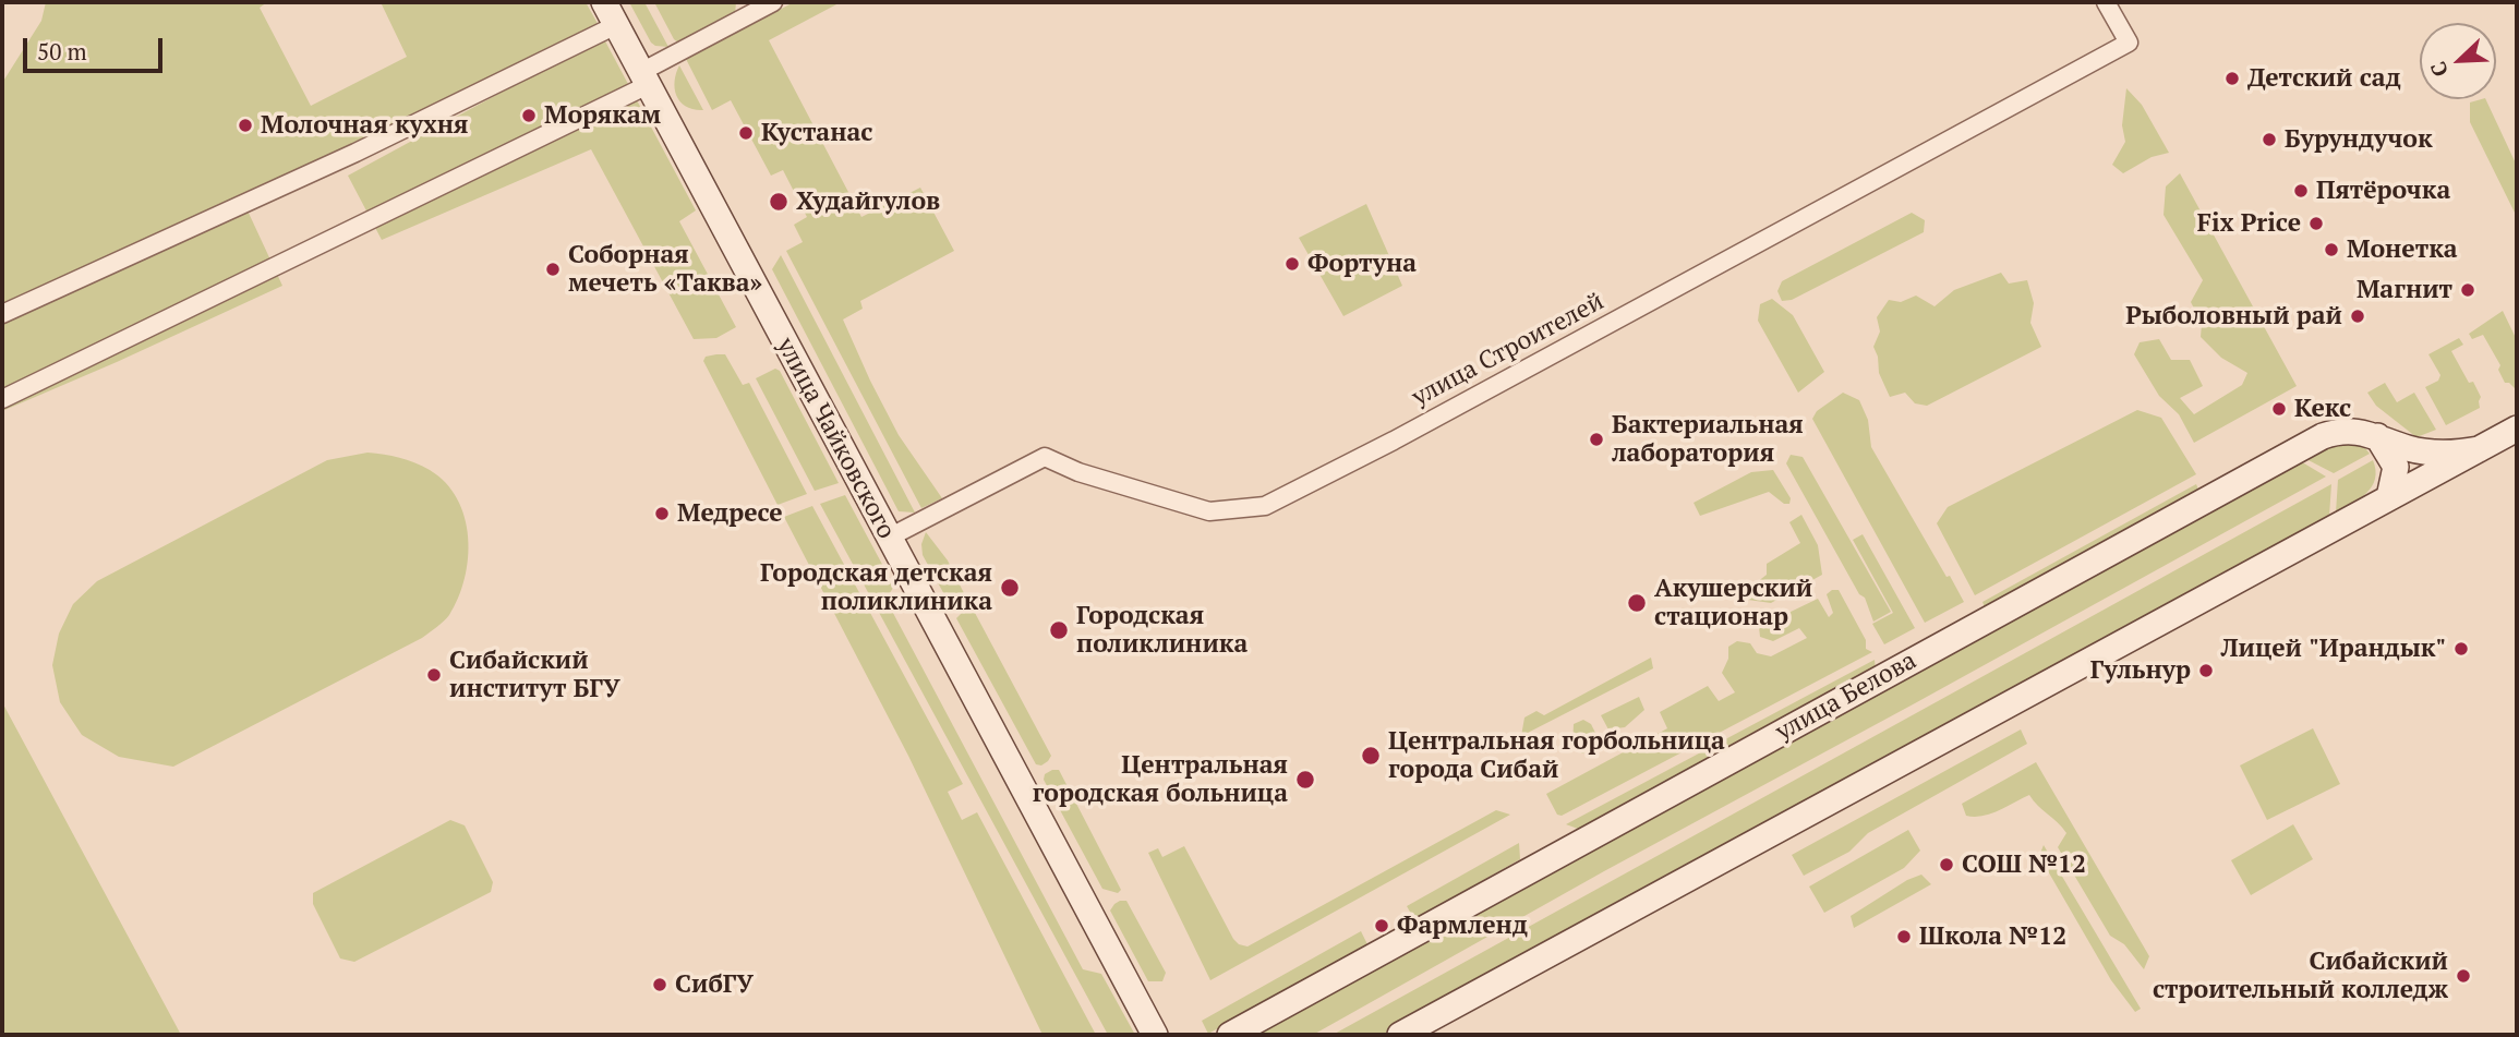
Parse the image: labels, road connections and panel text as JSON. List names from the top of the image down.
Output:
{
  "streets": {
    "main road": ["улица Чайковского", "улица Белова"],
    "street": ["улица Строителей"]
  },
  "crossings": [
    ["улица Строителей", "улица Чайковского"]
  ],
  "places": [
    "Детский сад",
    "Морякам",
    "Молочная кухня",
    "Кустанас",
    "Бурундучок",
    "Пятёрочка",
    "Худайгулов",
    "Fix Price",
    "Монетка",
    "Фортуна",
    "Соборная мечеть «Таква»",
    "Магнит",
    "Рыболовный рай",
    "Кекс",
    "Бактериальная лаборатория",
    "Медресе",
    "Городская детская поликлиника",
    "Акушерский стационар",
    "Городская поликлиника",
    "Лицей \"Ирандык\"",
    "Гульнур",
    "Сибайский институт БГУ",
    "Центральная горбольница города Сибай",
    "Центральная городская больница",
    "СОШ №12",
    "Фармленд",
    "Школа №12",
    "Сибайский строительный колледж",
    "СибГУ"
  ],
  "scale_bar": "50 m",
  "north": "bottom left"
}
